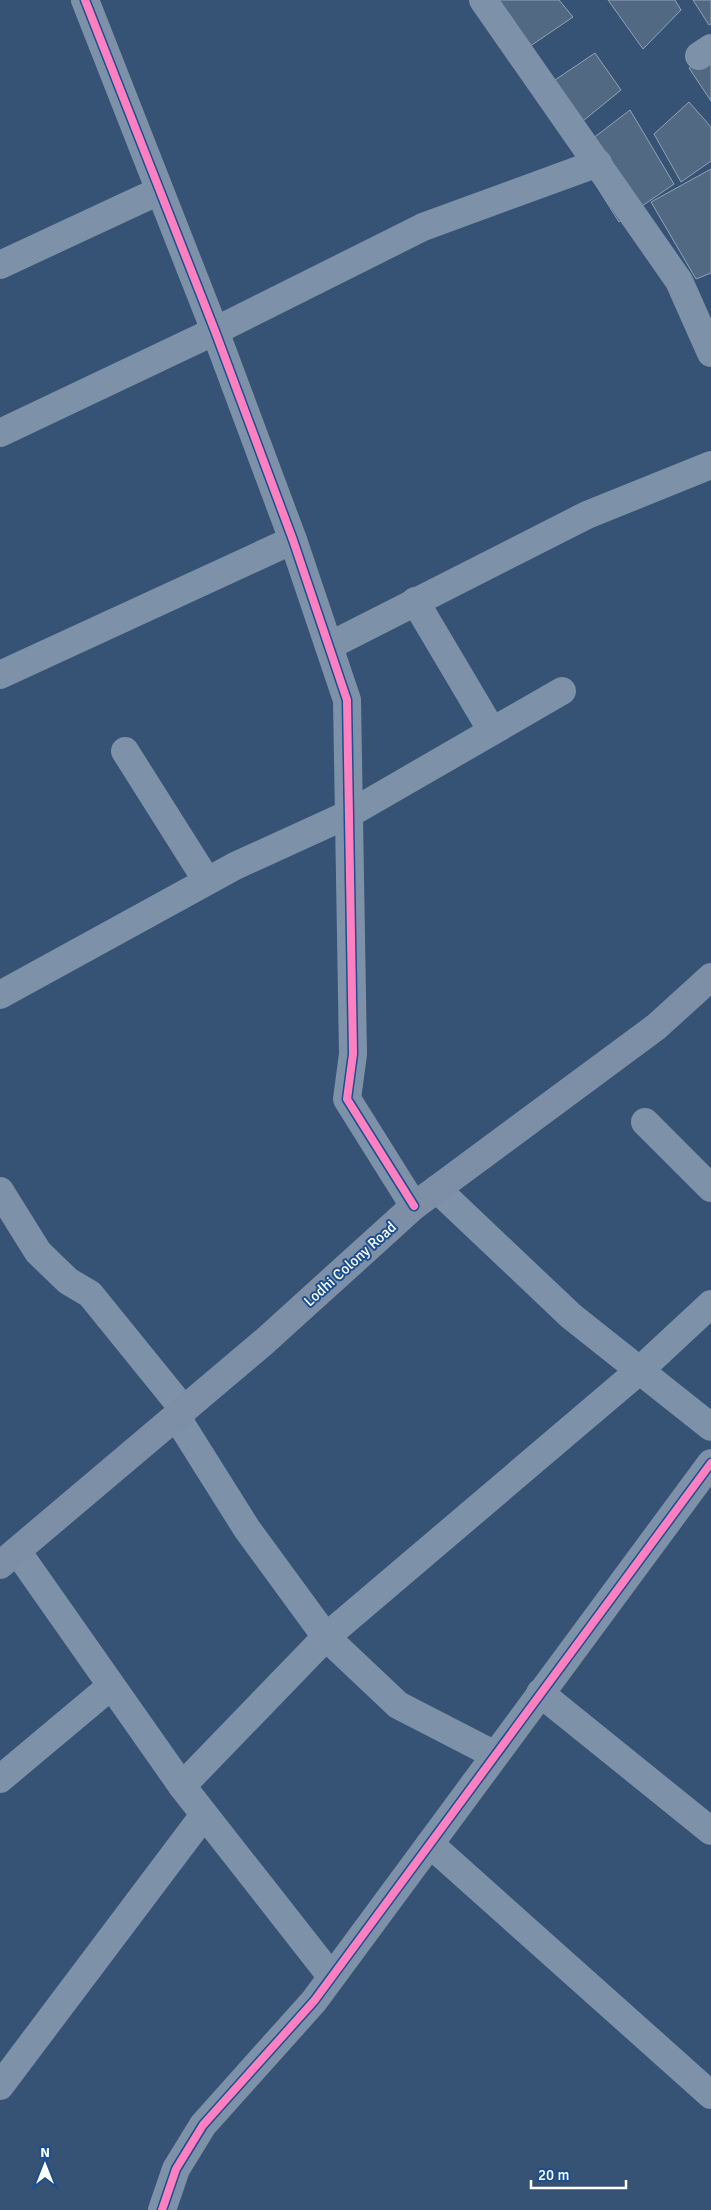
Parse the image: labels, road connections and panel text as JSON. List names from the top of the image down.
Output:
{
  "streets": {
    "main road": ["Lodhi Colony Road"]
  },
  "scale_bar": "20 m",
  "north": "top"
}
